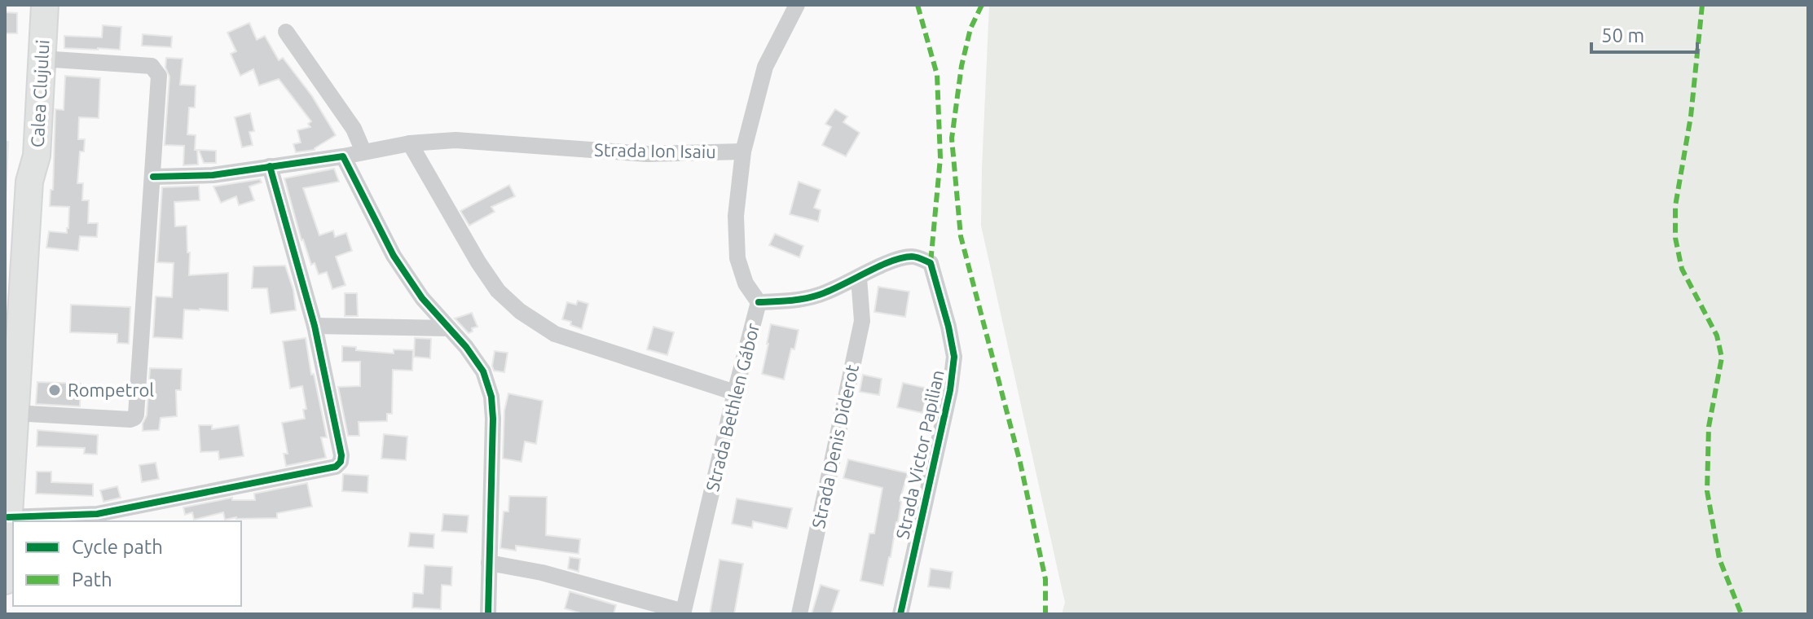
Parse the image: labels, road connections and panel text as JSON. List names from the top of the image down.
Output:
{
  "streets": {
    "main road": ["Calea Clujului"],
    "street": [
      "Strada Ion Isaiu",
      "Strada Bethlen Gábor",
      "Strada Denis Diderot",
      "Strada Victor Papilian"
    ]
  },
  "crossings": [
    ["Strada Bethlen Gábor", "Strada Denis Diderot"],
    ["Strada Bethlen Gábor", "Strada Victor Papilian"]
  ],
  "places": ["Rompetrol"],
  "legend": ["Cycle path", "Path"],
  "scale_bar": "50 m"
}
